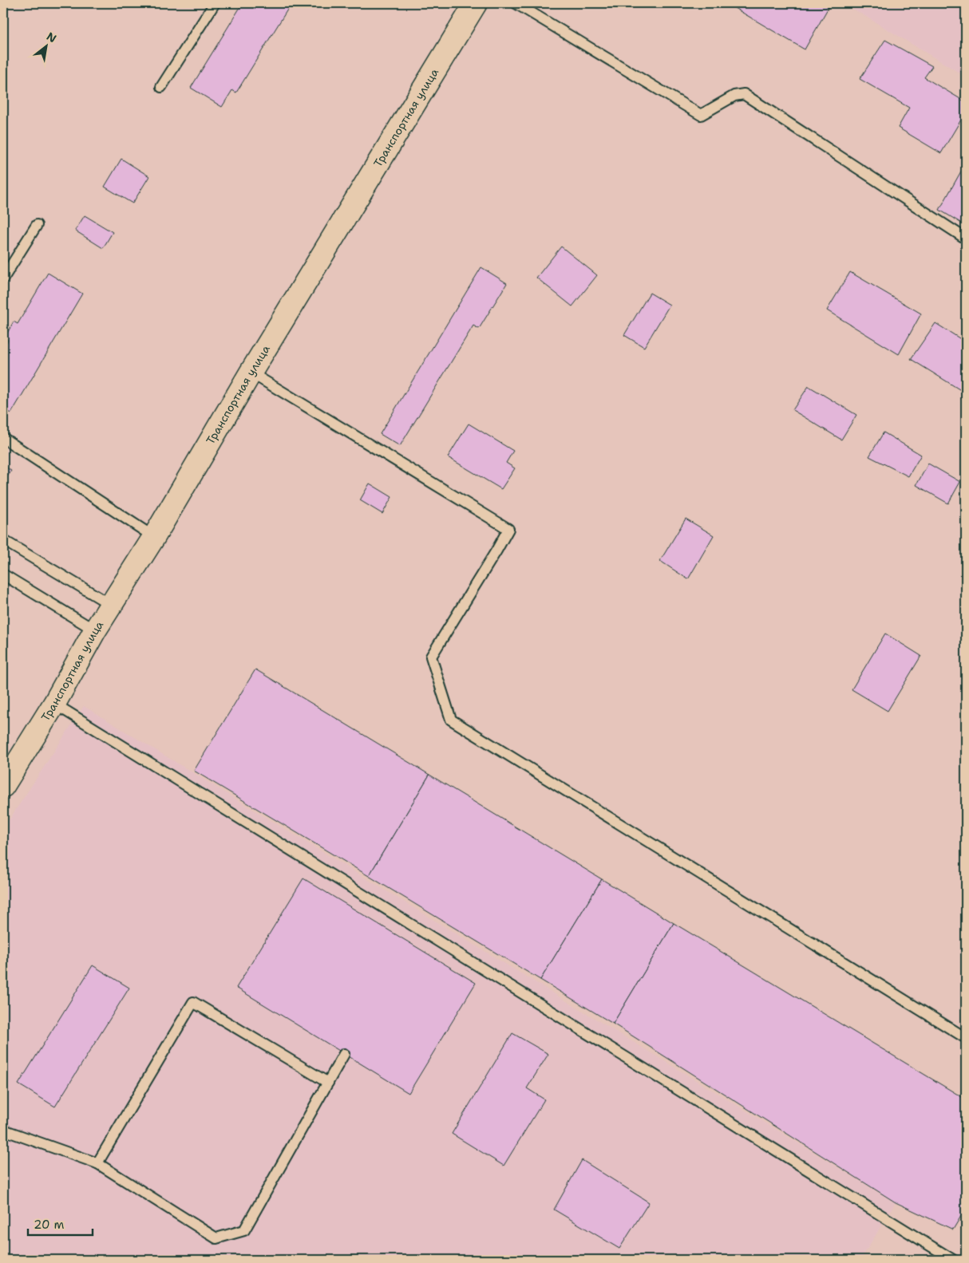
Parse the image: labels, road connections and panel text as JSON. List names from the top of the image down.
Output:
{
  "streets": {
    "street": ["Транспортная улица"]
  },
  "scale_bar": "20 m",
  "north": "top right"
}
